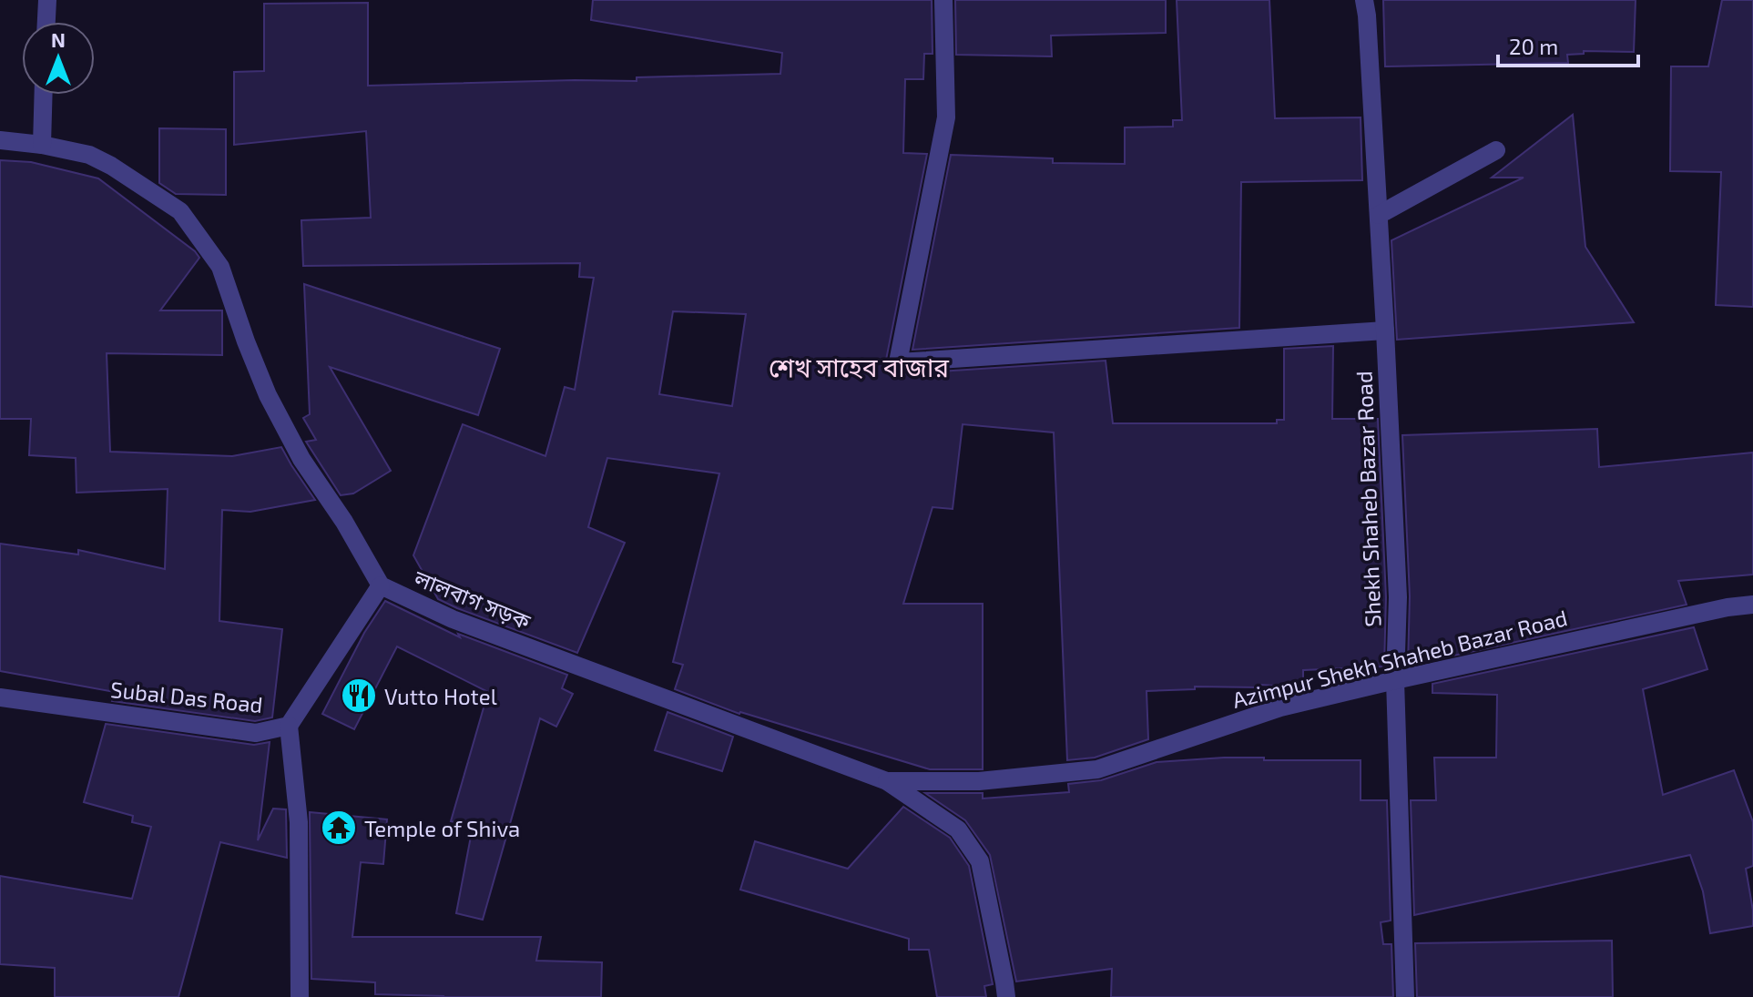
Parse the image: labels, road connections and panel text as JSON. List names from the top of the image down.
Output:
{
  "streets": {
    "street": [
      "Shekh Shaheb Bazar Road",
      "লালবাগ সড়ক",
      "Azimpur Shekh Shaheb Bazar Road",
      "Subal Das Road"
    ]
  },
  "crossings": [
    ["Shekh Shaheb Bazar Road", "Azimpur Shekh Shaheb Bazar Road"],
    ["লালবাগ সড়ক", "Azimpur Shekh Shaheb Bazar Road"],
    ["লালবাগ সড়ক", "Subal Das Road"]
  ],
  "districts": ["শেখ সাহেব বাজার"],
  "places": {
    "restaurant": ["Vutto Hotel"],
    "temple": ["Temple of Shiva"]
  },
  "scale_bar": "20 m",
  "north": "top"
}
